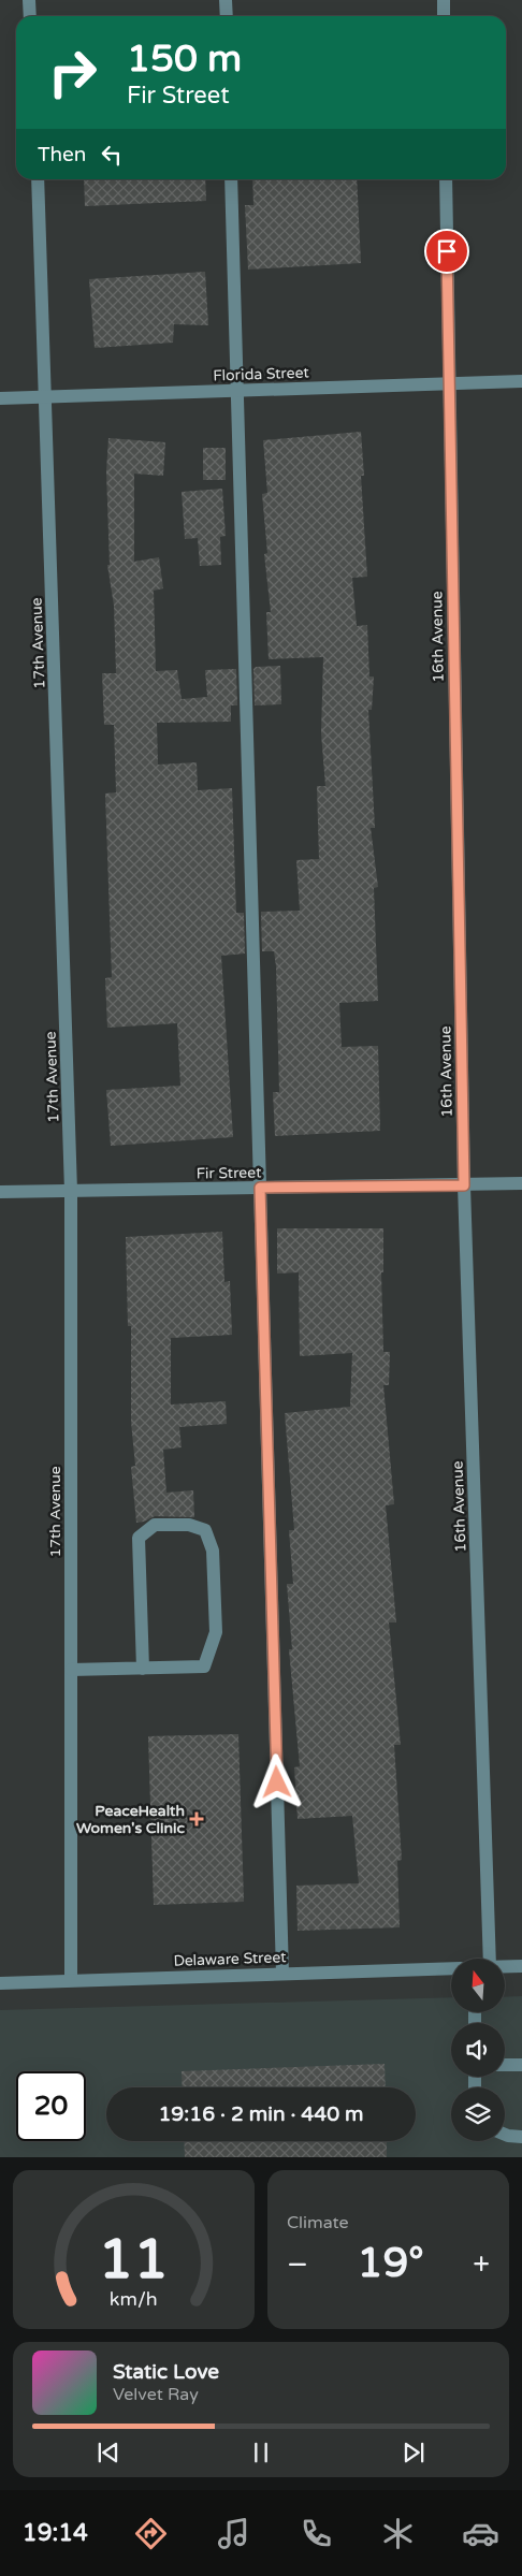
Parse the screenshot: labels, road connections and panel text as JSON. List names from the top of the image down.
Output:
{
  "streets": {
    "street": [
      "Florida Street",
      "16th Avenue",
      "17th Avenue",
      "Fir Street",
      "Delaware Street"
    ]
  },
  "crossings": [
    ["Florida Street", "16th Avenue"],
    ["Florida Street", "17th Avenue"],
    ["16th Avenue", "Fir Street"],
    ["17th Avenue", "Fir Street"],
    ["17th Avenue", "Delaware Street"]
  ],
  "places": {
    "health": ["PeaceHealth Women's Clinic"]
  },
  "north": "top",
  "page": {
    "turn": ["150 m", "Fir Street"],
    "then": "Then",
    "limit": "20",
    "trip": "19:16 · 2 min · 440 m",
    "tile": "Climate",
    "heat": ["−", "19°", "+"],
    "song": ["Static Love", "Velvet Ray"],
    "tabs": "19:14",
    "gauge": ["11", "km/h"]
  }
}
